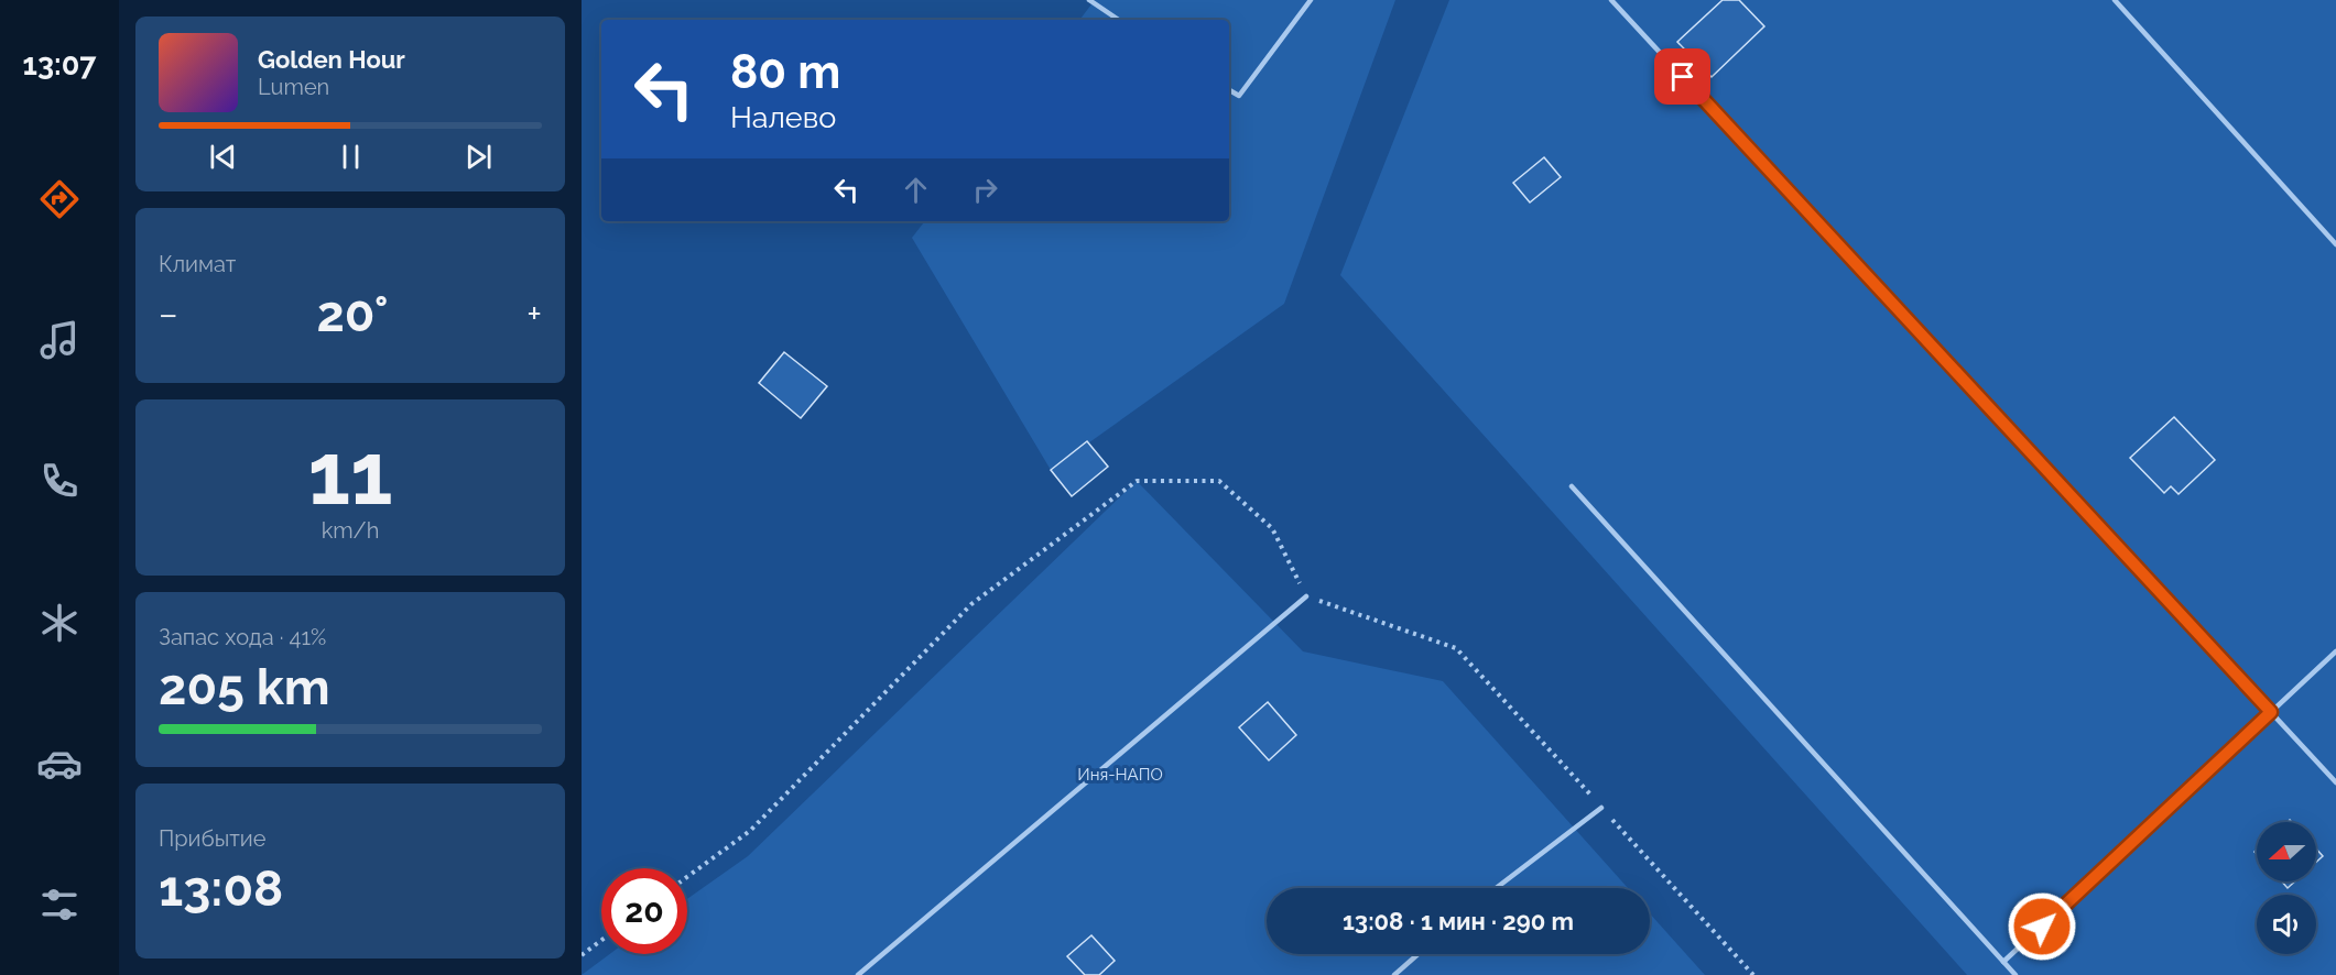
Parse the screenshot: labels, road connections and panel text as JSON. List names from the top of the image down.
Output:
{
  "parks": ["Иня-НАПО"],
  "north": "left",
  "page": {
    "tabs": "13:07",
    "turn": ["80 m", "Налево"],
    "song": ["Golden Hour", "Lumen"],
    "tile": [
      "Климат",
      ["11", "km/h"],
      ["Запас хода · 41%", "205 km"],
      ["Прибытие", "13:08"]
    ],
    "heat": ["−", "20°", "+"],
    "limit": "20",
    "trip": "13:08 · 1 мин · 290 m"
  }
}
